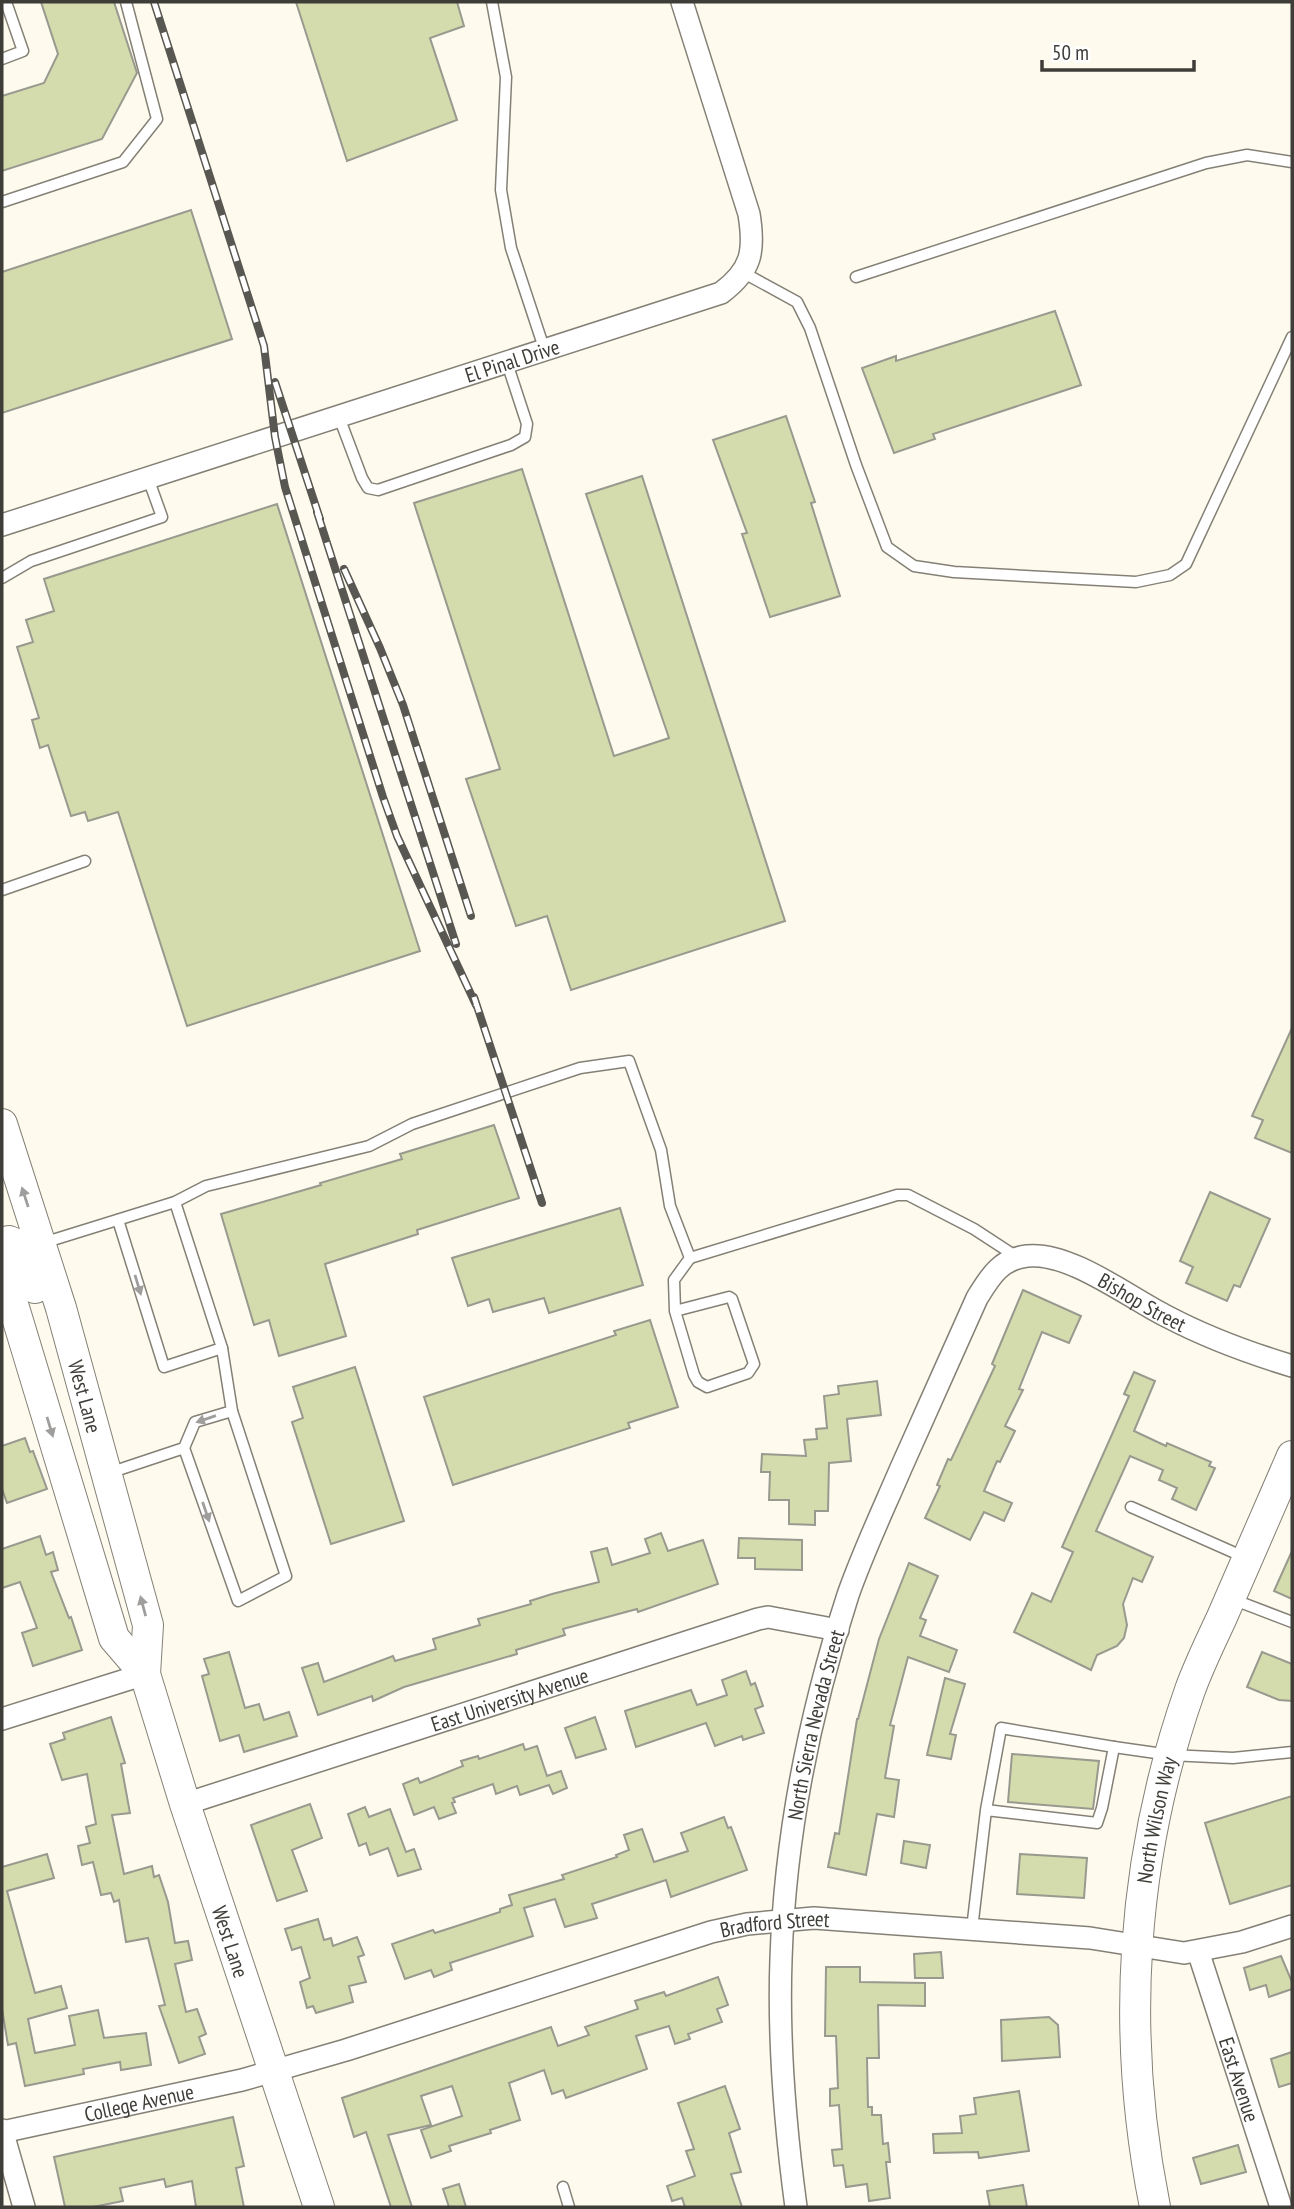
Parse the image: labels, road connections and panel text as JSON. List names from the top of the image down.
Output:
{
  "streets": {
    "main road": ["West Lane", "North Wilson Way"],
    "street": [
      "El Pinal Drive",
      "Bishop Street",
      "East University Avenue",
      "North Sierra Nevada Street",
      "Bradford Street",
      "East Avenue",
      "College Avenue"
    ]
  },
  "crossings": [
    ["Bishop Street", "North Sierra Nevada Street"],
    ["West Lane", "East University Avenue"],
    ["West Lane", "Bradford Street"],
    ["West Lane", "College Avenue"],
    ["East University Avenue", "North Sierra Nevada Street"],
    ["North Sierra Nevada Street", "Bradford Street"],
    ["North Wilson Way", "Bradford Street"],
    ["Bradford Street", "East Avenue"],
    ["Bradford Street", "College Avenue"]
  ],
  "scale_bar": "50 m"
}
